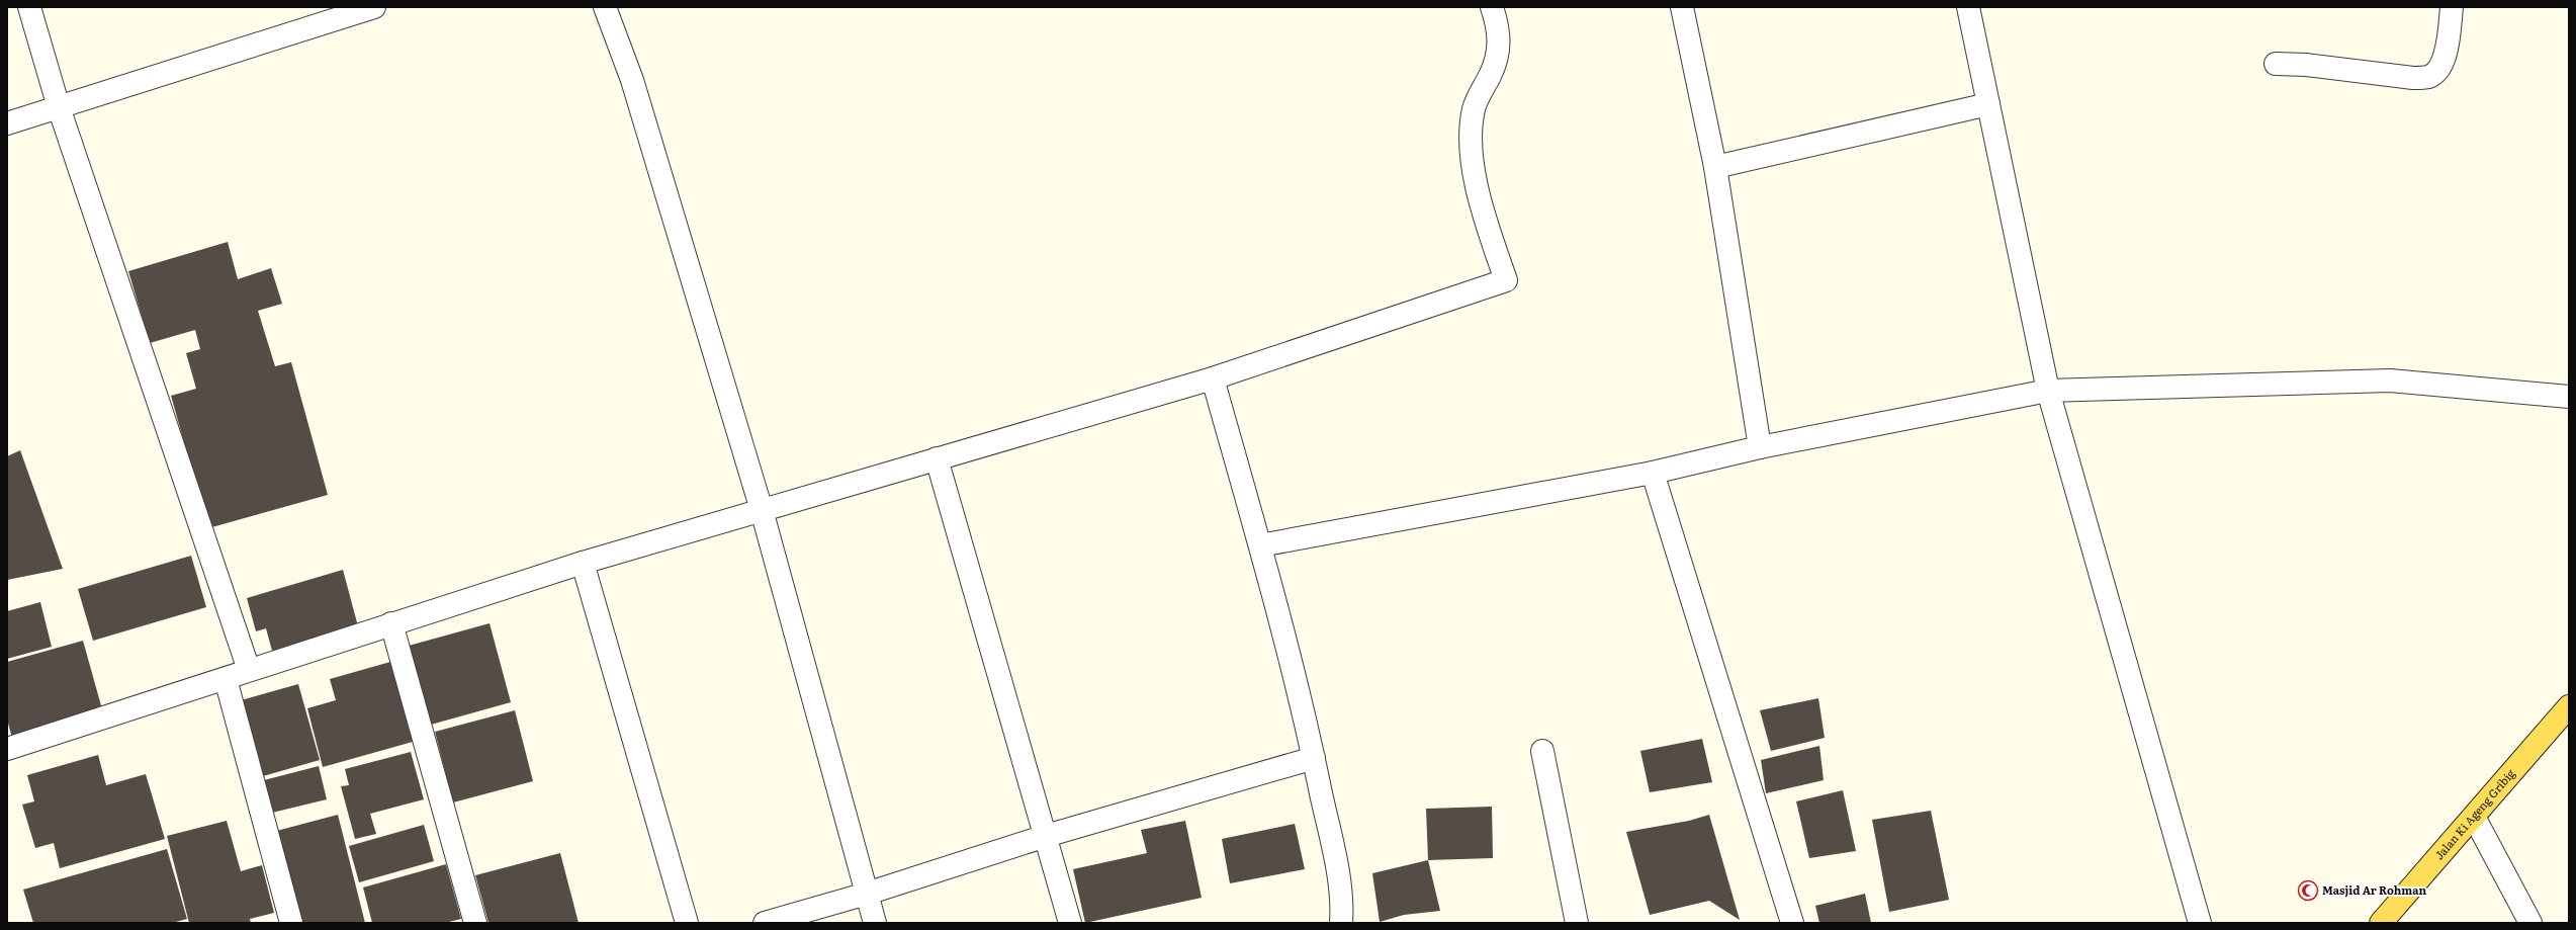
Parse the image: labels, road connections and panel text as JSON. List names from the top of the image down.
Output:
{
  "streets": {
    "main road": ["Jalan Ki Ageng Gribig"]
  },
  "places": {
    "mosque": ["Masjid Ar Rohman"]
  }
}
